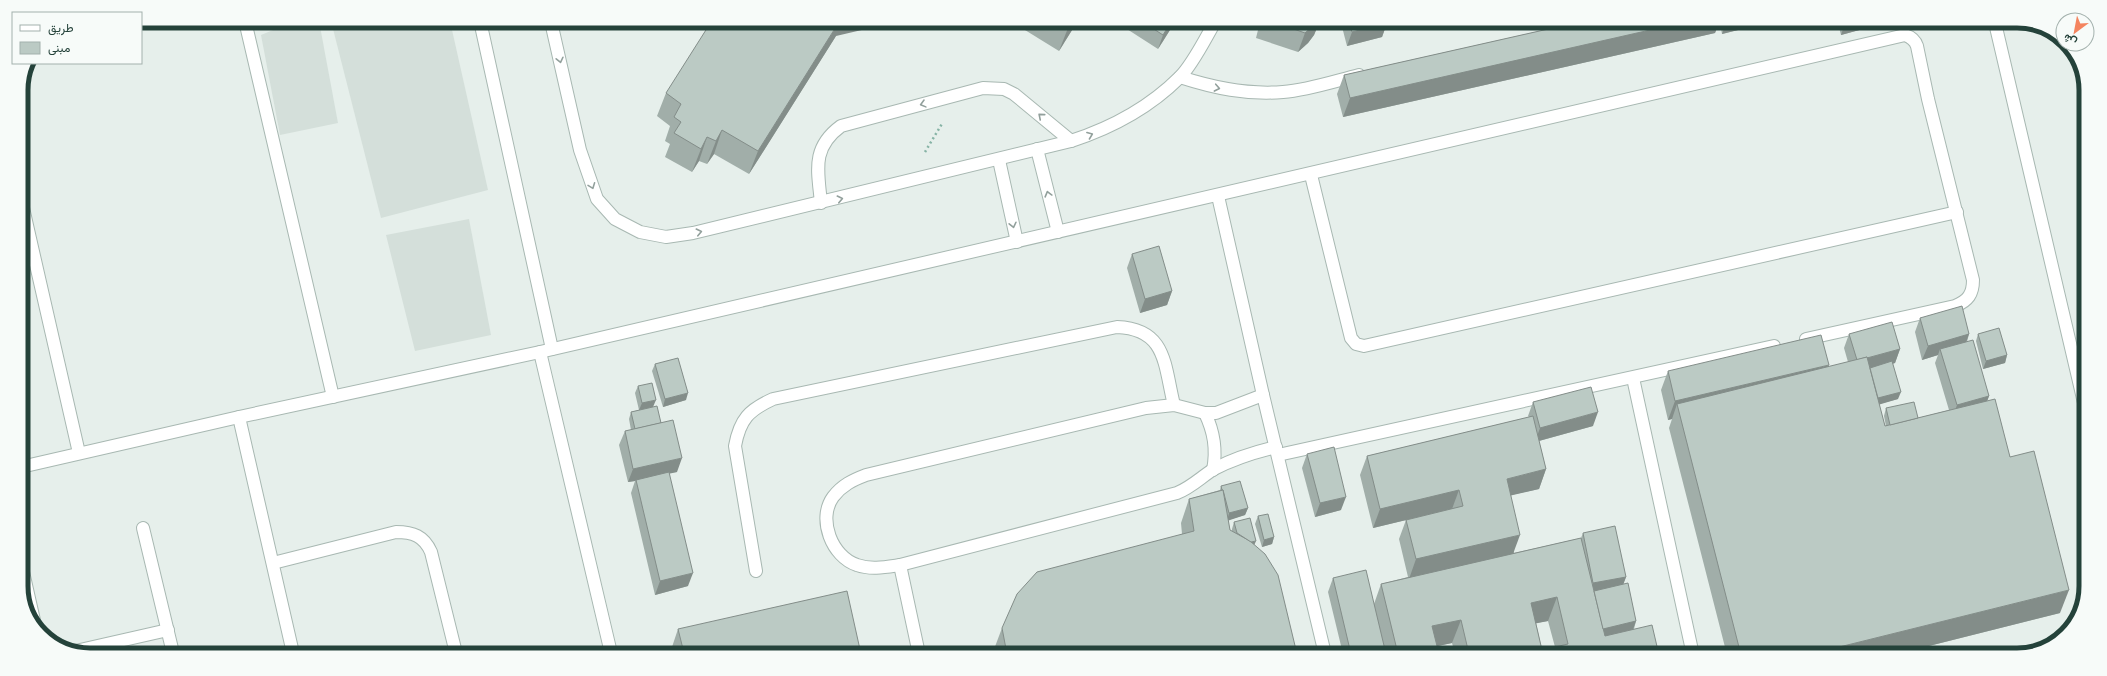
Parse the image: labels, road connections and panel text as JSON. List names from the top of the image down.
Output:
{
  "legend": ["طريق", "مبنى"],
  "north": "bottom left"
}
